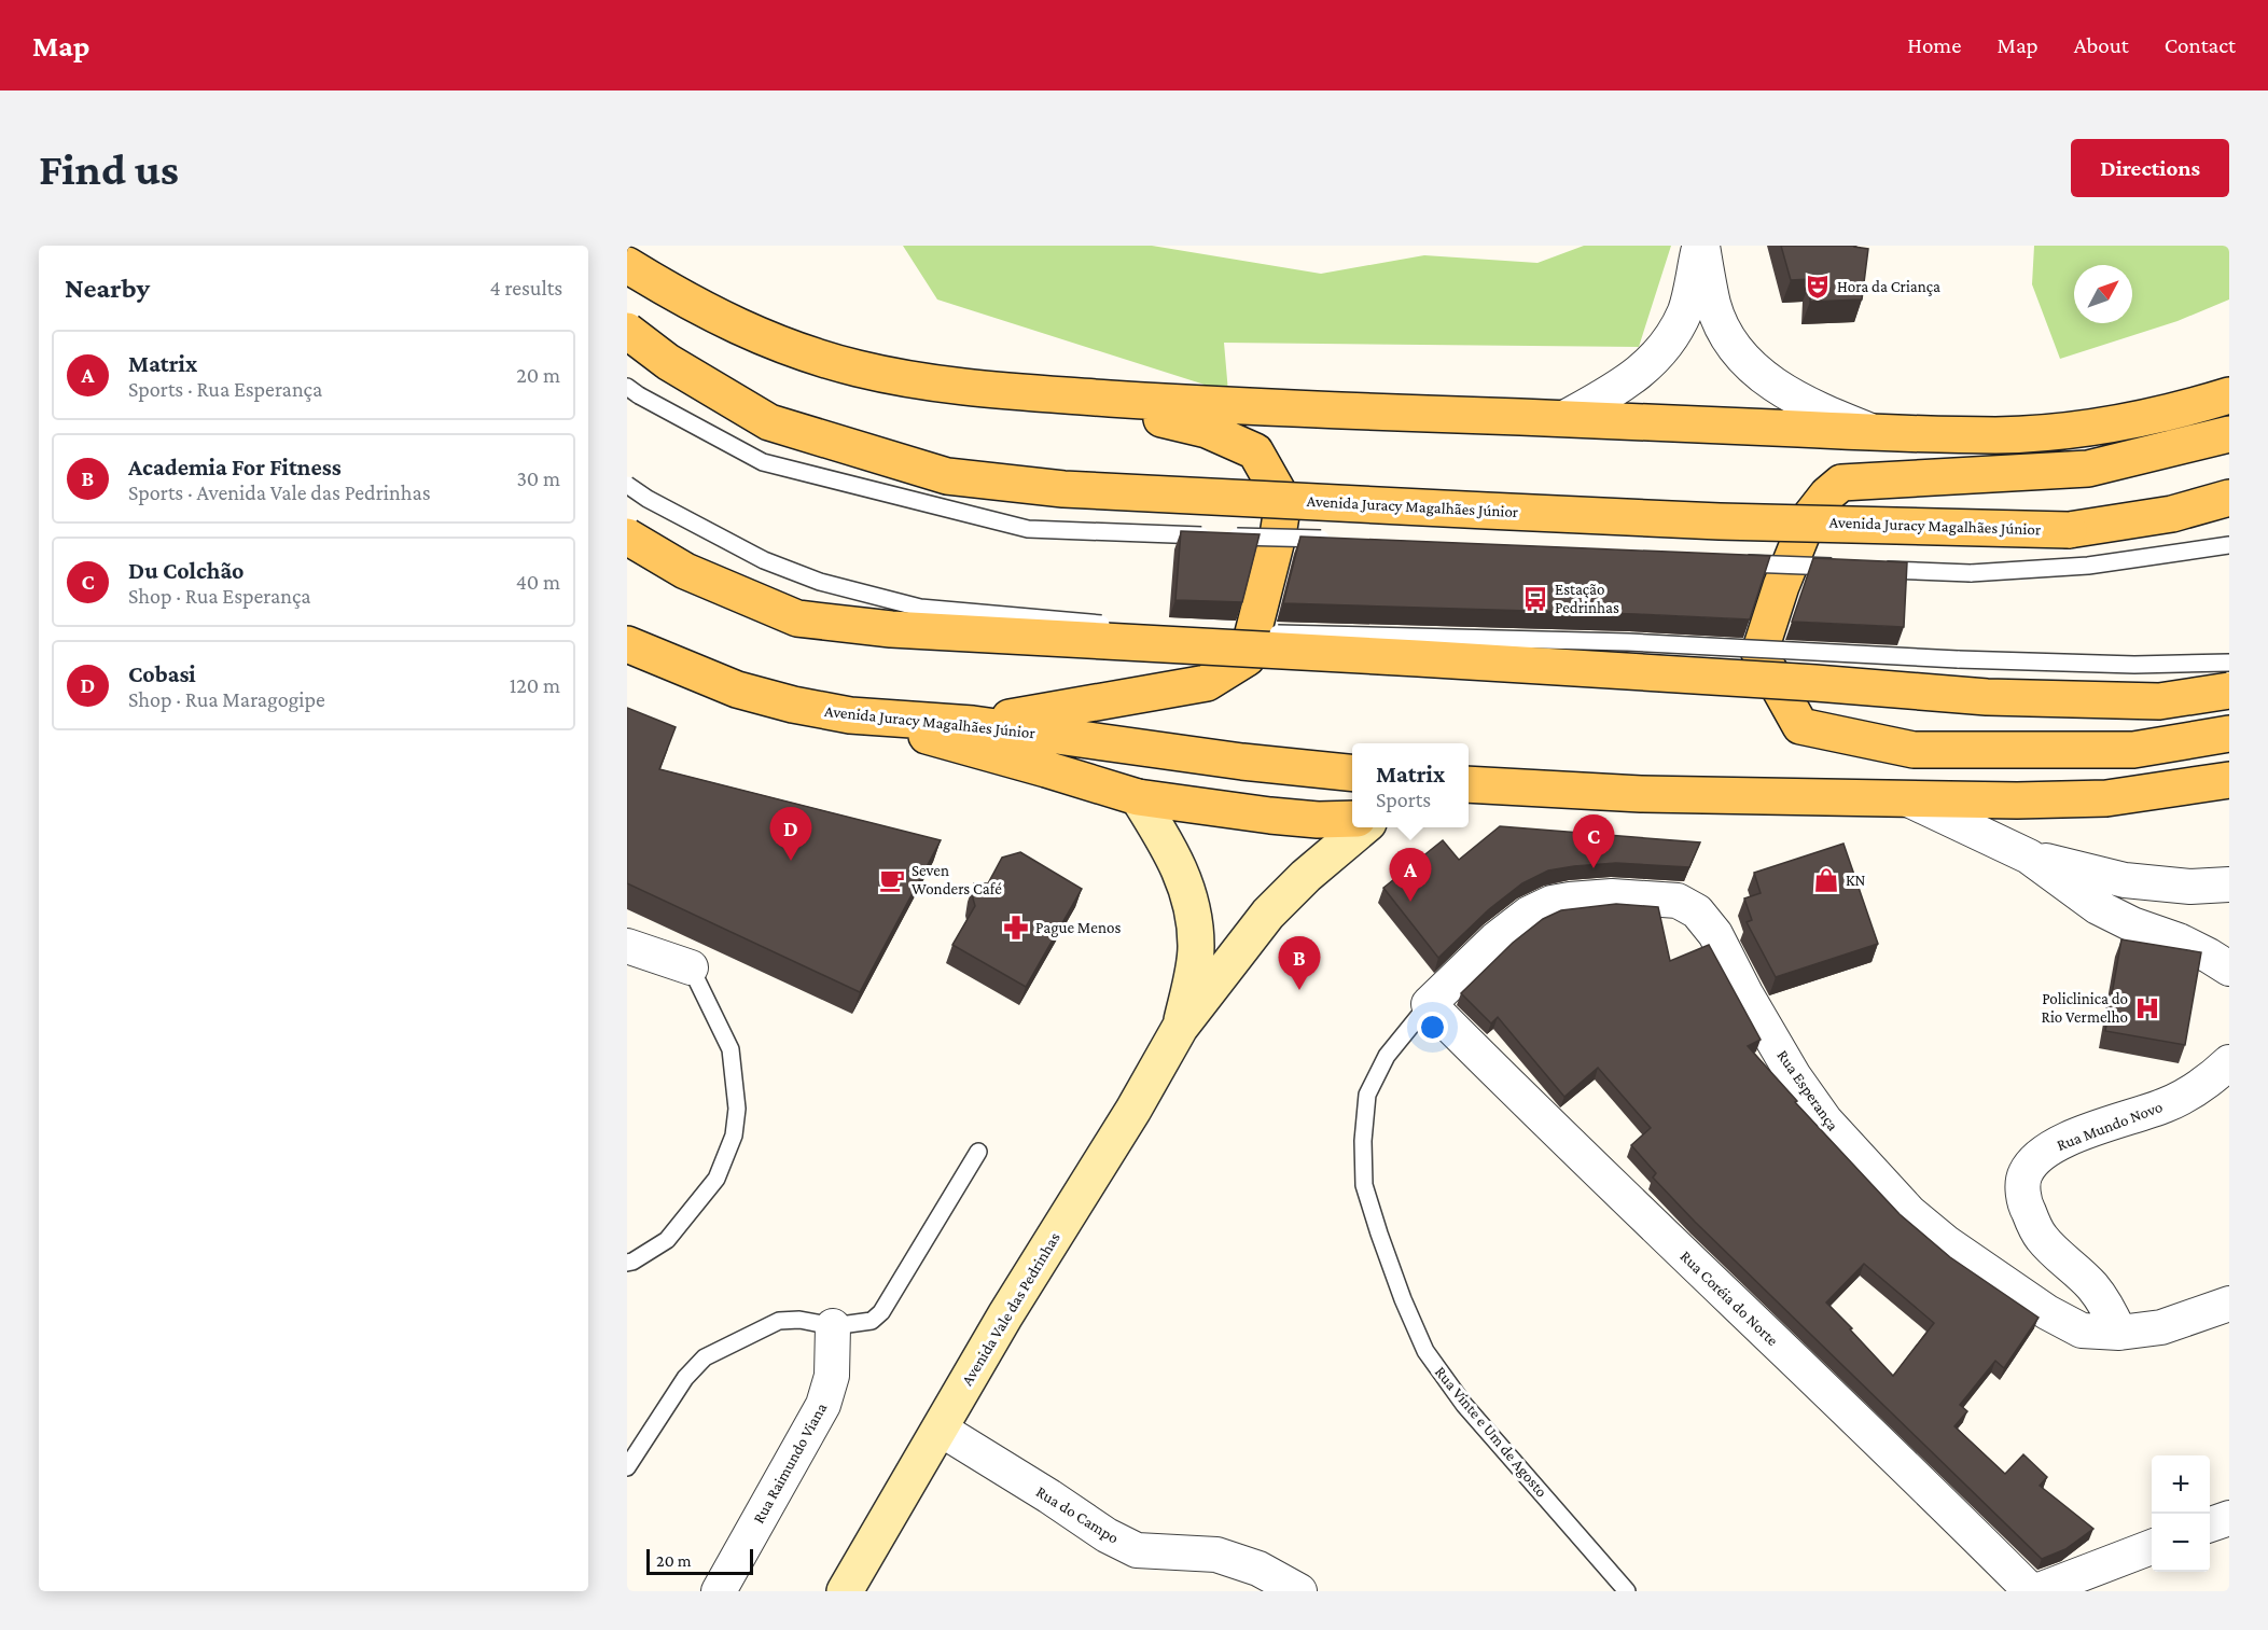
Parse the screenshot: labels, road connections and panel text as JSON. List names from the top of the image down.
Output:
{
  "streets": {
    "main road": ["Avenida Juracy Magalhães Júnior"],
    "street": [
      "Rua Esperança",
      "Rua Mundo Novo",
      "Rua Coréia do Norte",
      "Avenida Vale das Pedrinhas",
      "Rua Raimundo Viana",
      "Rua do Campo"
    ],
    "lane": ["Rua Vinte e Um de Agosto"]
  },
  "crossings": [
    ["Rua Esperança", "Rua Mundo Novo"],
    ["Rua Esperança", "Rua Coréia do Norte"],
    ["Rua Esperança", "Rua Vinte e Um de Agosto"],
    ["Rua Coréia do Norte", "Rua Vinte e Um de Agosto"],
    ["Avenida Vale das Pedrinhas", "Rua do Campo"]
  ],
  "places": {
    "theatre": ["Hora da Criança"],
    "bus stop": ["Estação Pedrinhas"],
    "cafe": ["Seven Wonders Café"],
    "shop": ["KN"],
    "pharmacy": ["Pague Menos"],
    "hospital": ["Policlinica do Rio Vermelho"]
  },
  "scale_bar": "20 m",
  "north": "top right",
  "page": {
    "header": "Map",
    "nav": [
      "Home",
      "Map",
      "About",
      "Contact"
    ],
    "buttons": "Directions",
    "title": "Find us",
    "heading": ["Nearby", "4 results"],
    "list": [
      {
        "mark": "A",
        "name": "Matrix",
        "note": "Sports · Rua Esperança",
        "value": "20 m"
      },
      {
        "mark": "B",
        "name": "Academia For Fitness",
        "note": "Sports · Avenida Vale das Pedrinhas",
        "value": "30 m"
      },
      {
        "mark": "C",
        "name": "Du Colchão",
        "note": "Shop · Rua Esperança",
        "value": "40 m"
      },
      {
        "mark": "D",
        "name": "Cobasi",
        "note": "Shop · Rua Maragogipe",
        "value": "120 m"
      }
    ],
    "popup": ["Matrix", "Sports"],
    "pins": [
      "D",
      "C",
      "A",
      "B"
    ],
    "map_buttons": ["+", "−"],
    "scale": "20 m"
  }
}
